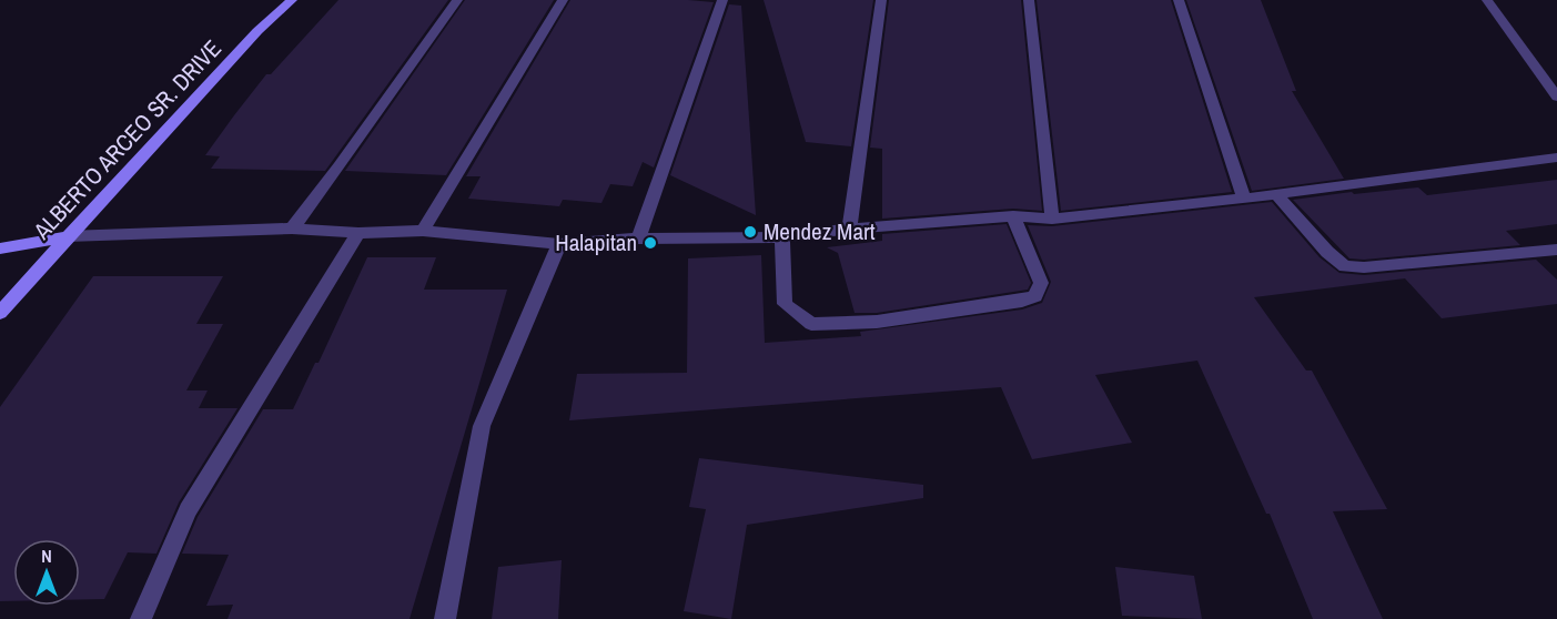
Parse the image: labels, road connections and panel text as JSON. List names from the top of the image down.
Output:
{
  "streets": {
    "street": ["ALBERTO ARCEO SR. DRIVE"]
  },
  "places": ["Mendez Mart", "Halapitan"],
  "north": "top"
}
